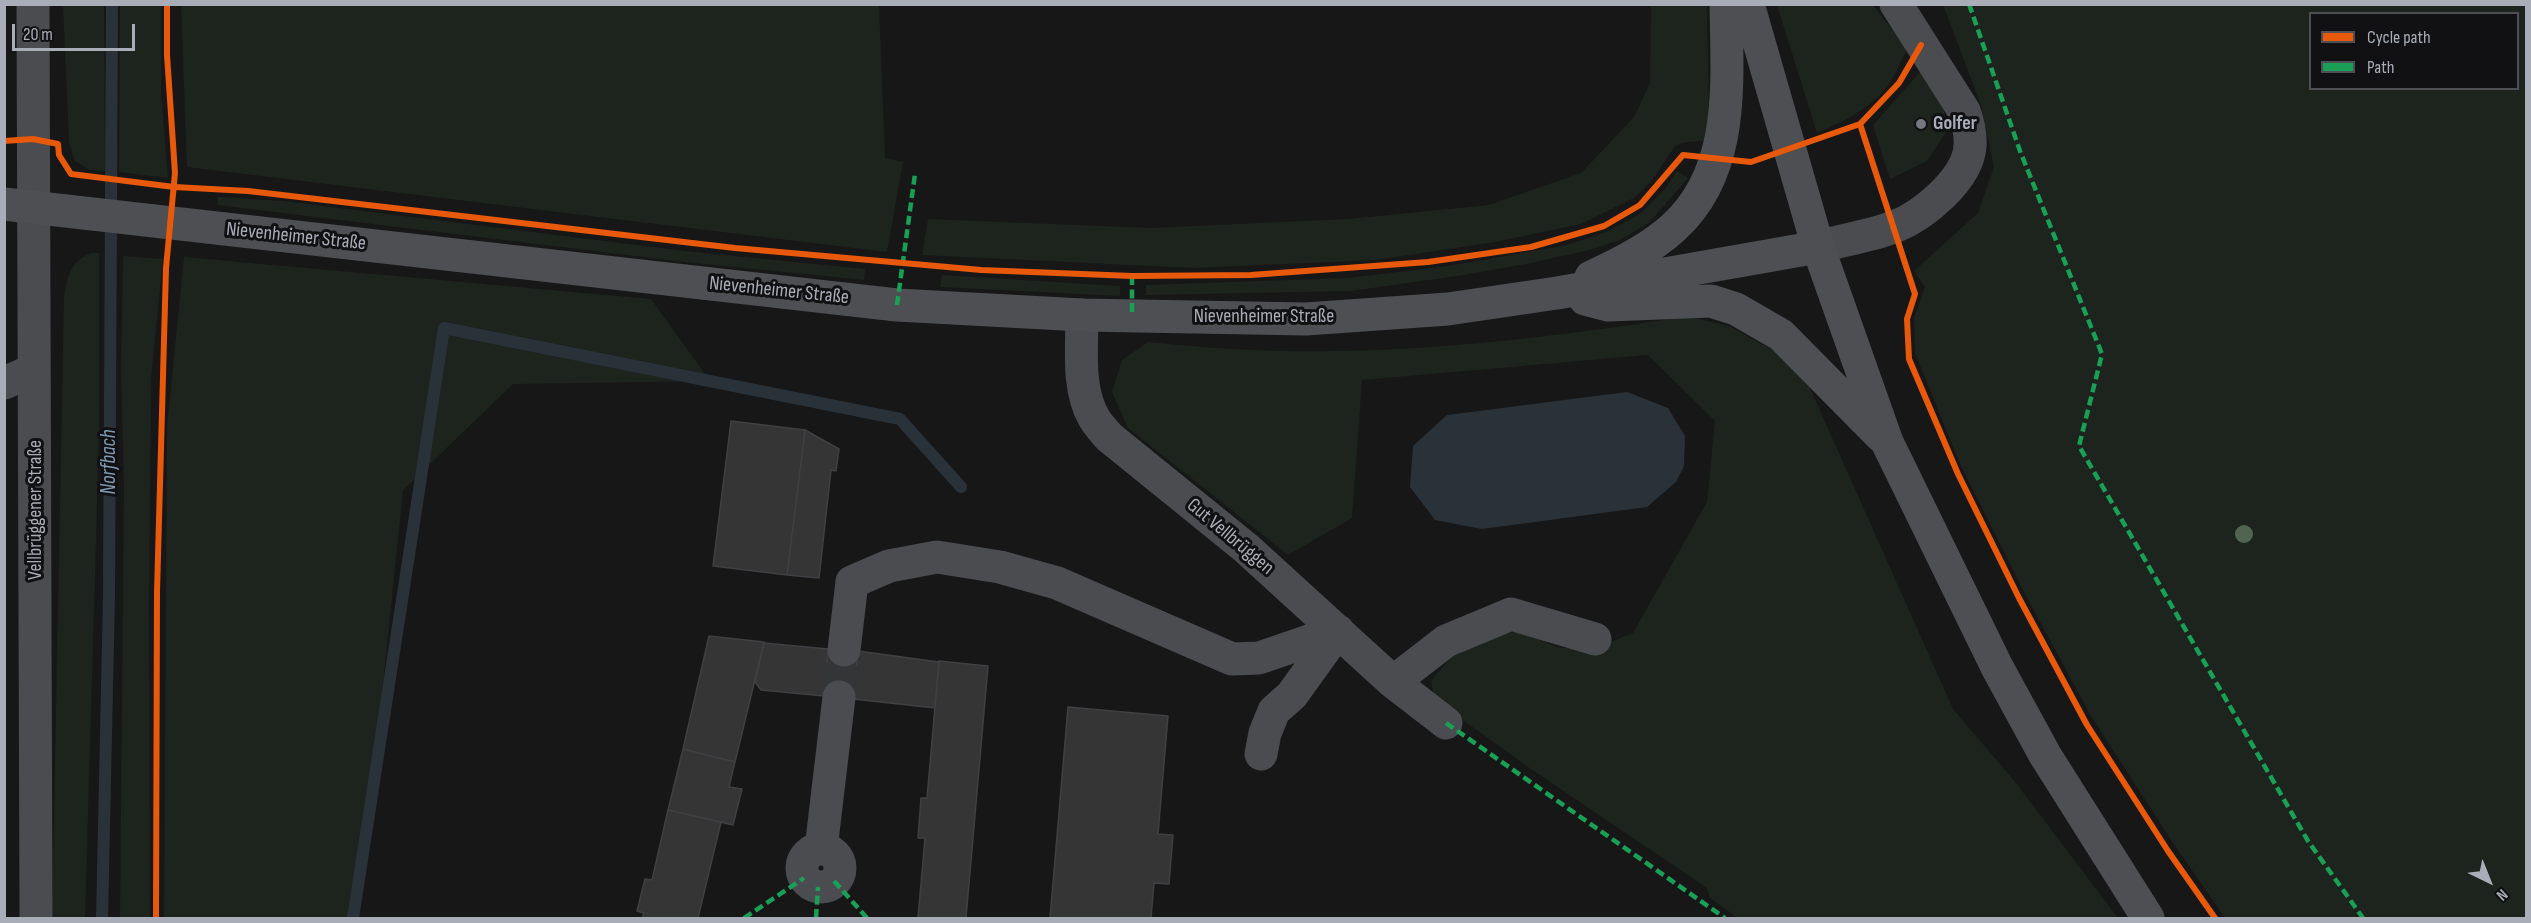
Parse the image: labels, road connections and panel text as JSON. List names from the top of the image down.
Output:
{
  "streets": {
    "main road": ["Nievenheimer Straße"],
    "street": ["Vellbrüggener Straße", "Gut Vellbrüggen"]
  },
  "crossings": [
    ["Nievenheimer Straße", "Vellbrüggener Straße"],
    ["Nievenheimer Straße", "Gut Vellbrüggen"]
  ],
  "water": ["Norfbach"],
  "places": ["Golfer"],
  "legend": ["Cycle path", "Path"],
  "scale_bar": "20 m",
  "north": "bottom right"
}
